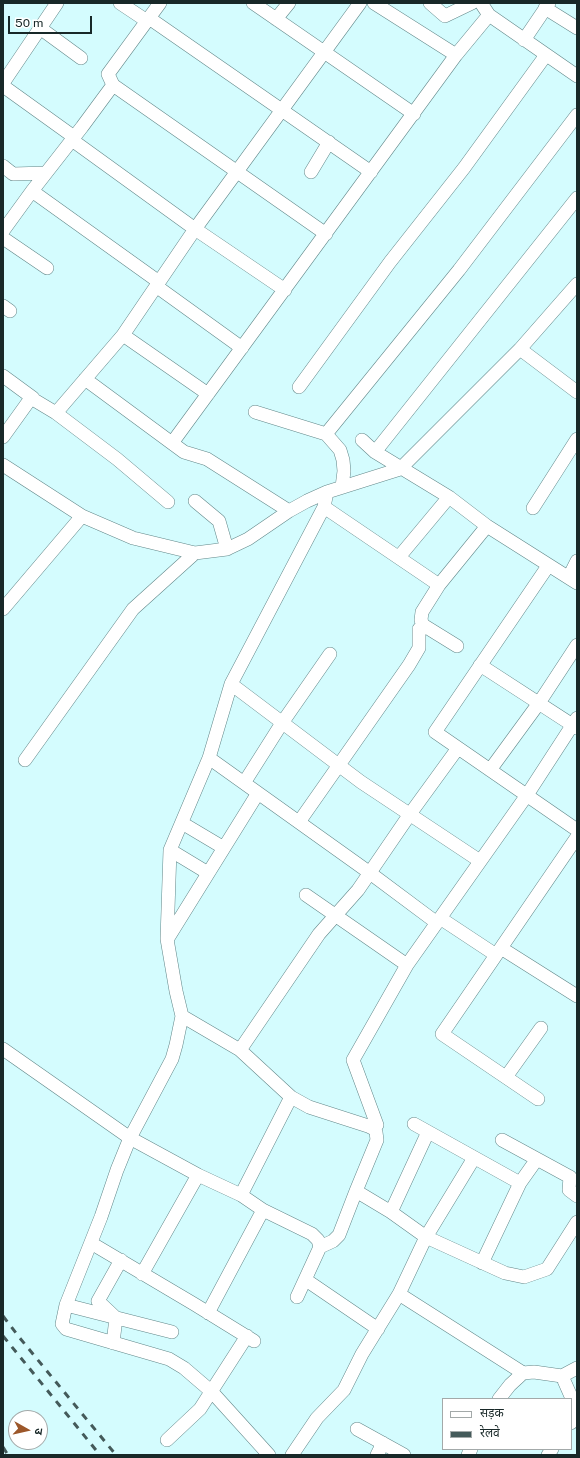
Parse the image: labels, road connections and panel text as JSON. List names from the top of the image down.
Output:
{
  "legend": ["सड़क", "रेलवे"],
  "scale_bar": "50 m",
  "north": "right"
}
